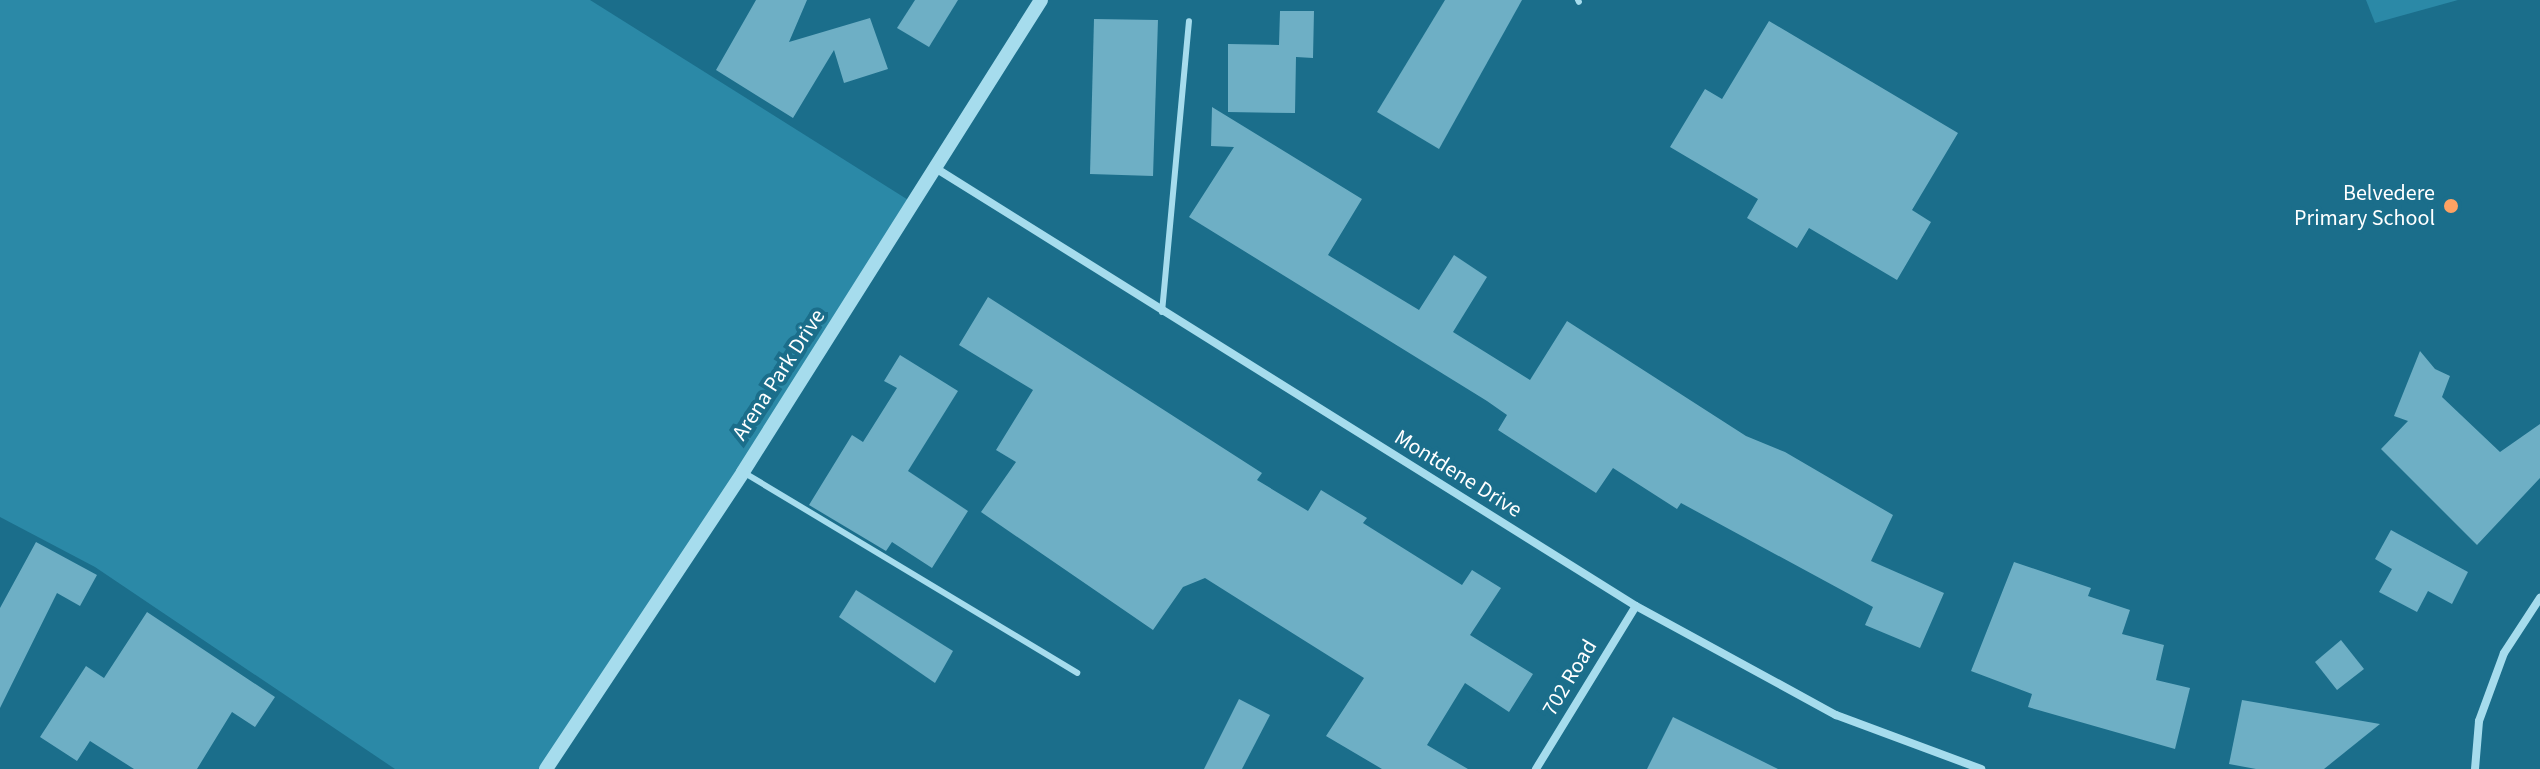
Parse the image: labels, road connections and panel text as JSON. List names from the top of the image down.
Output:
{
  "streets": {
    "street": ["Arena Park Drive", "Montdene Drive", "702 Road"]
  },
  "crossings": [
    ["Arena Park Drive", "Montdene Drive"],
    ["Montdene Drive", "702 Road"]
  ],
  "places": ["Belvedere Primary School"]
}
